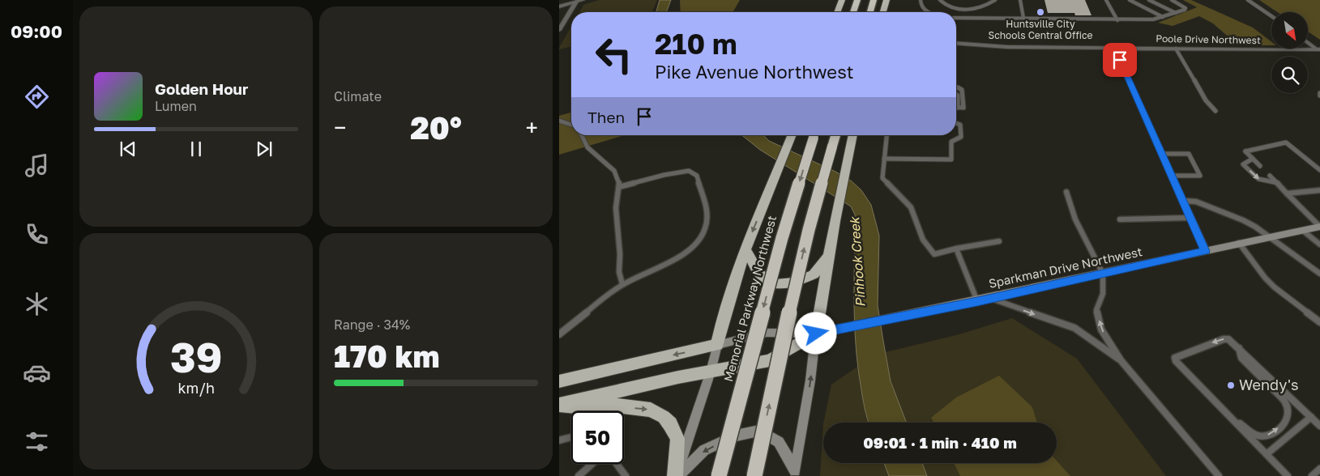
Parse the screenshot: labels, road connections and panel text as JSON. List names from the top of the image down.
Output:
{
  "streets": {
    "highway": ["Sparkman Drive Northwest", "Memorial Parkway Northwest"],
    "street": ["Poole Drive Northwest"]
  },
  "crossings": [
    ["Sparkman Drive Northwest", "Memorial Parkway Northwest"]
  ],
  "water": ["Pinhook Creek"],
  "places": ["Huntsville City Schools Central Office", "Wendy's"],
  "north": "bottom right",
  "page": {
    "tabs": "09:00",
    "tile": [
      "Climate",
      ["Range · 34%", "170 km"]
    ],
    "turn": ["210 m", "Pike Avenue Northwest"],
    "song": ["Golden Hour", "Lumen"],
    "then": "Then",
    "heat": ["−", "20°", "+"],
    "limit": "50",
    "trip": "09:01 · 1 min · 410 m",
    "gauge": ["39", "km/h"]
  }
}
